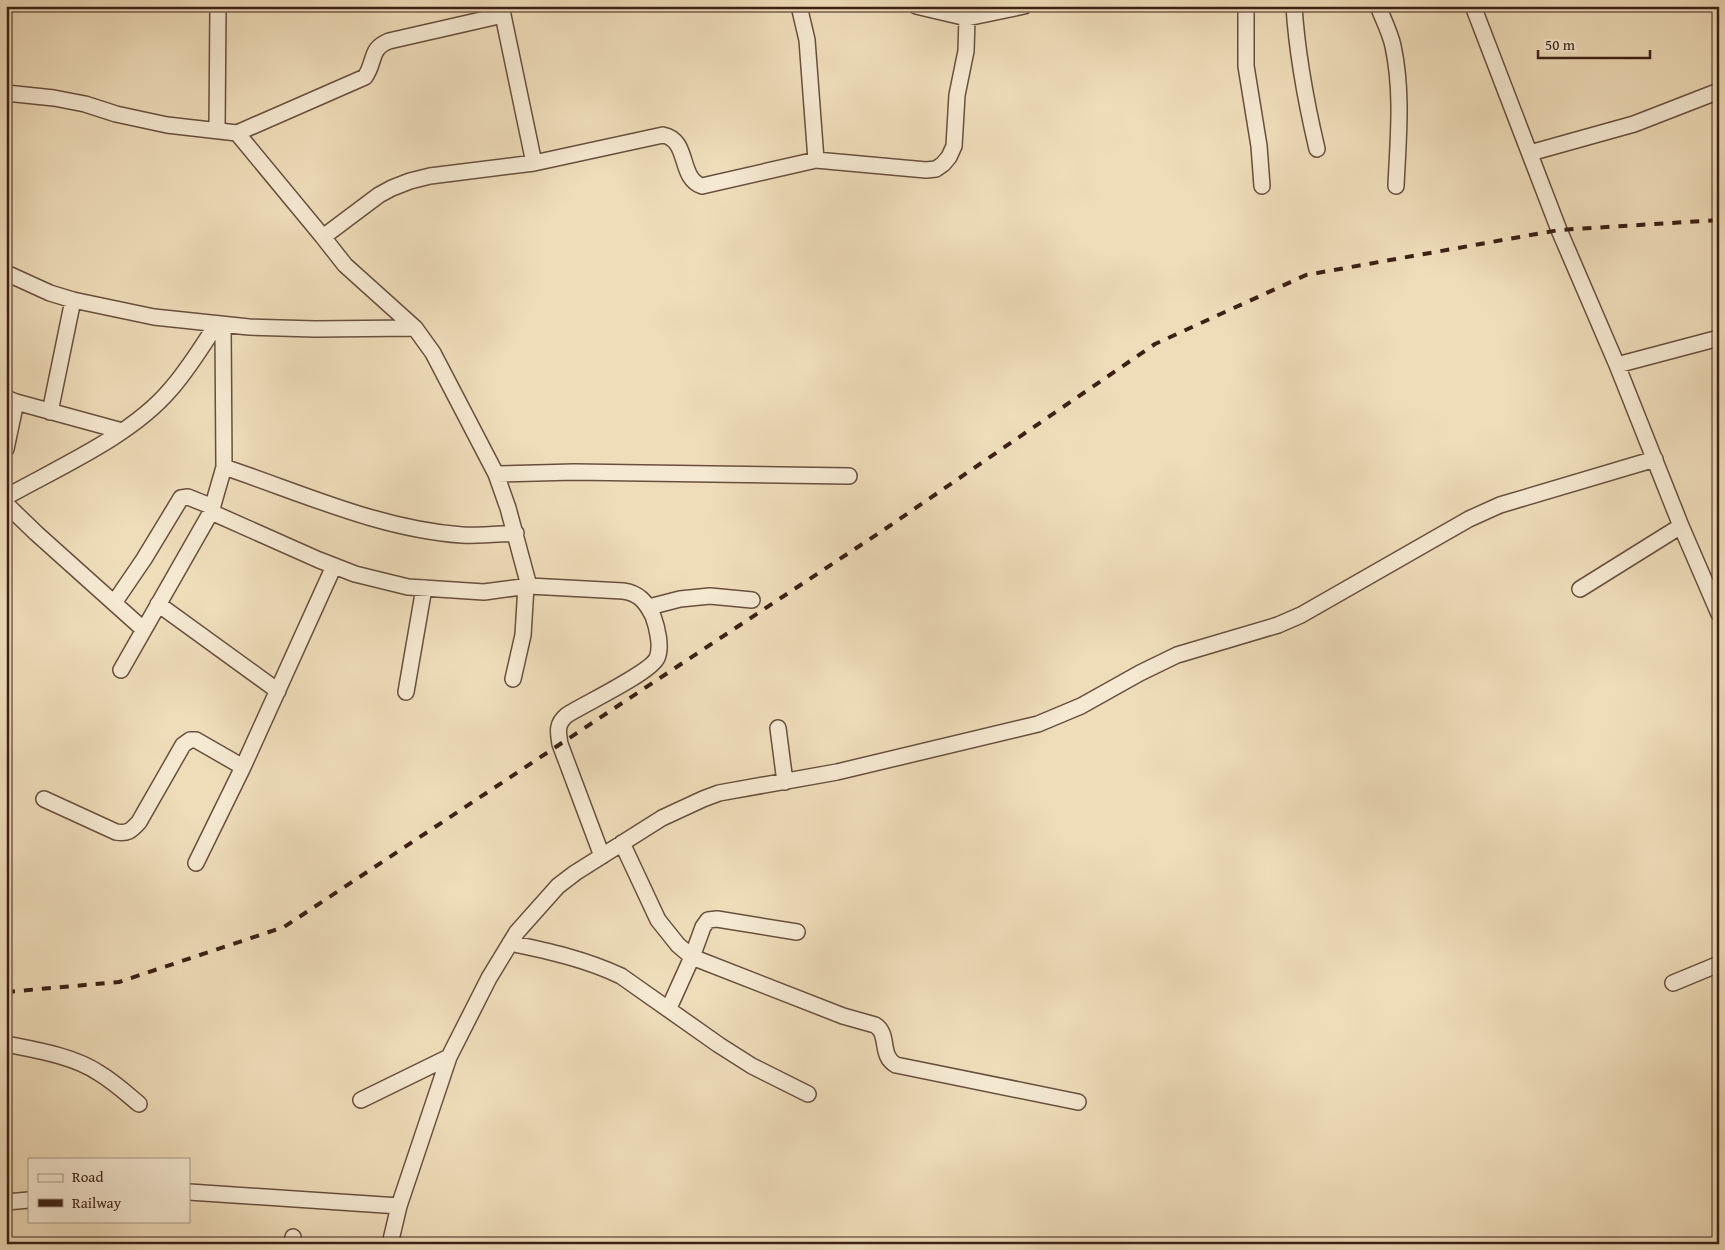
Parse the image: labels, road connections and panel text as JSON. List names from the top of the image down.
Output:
{
  "legend": ["Road", "Railway"],
  "scale_bar": "50 m"
}
